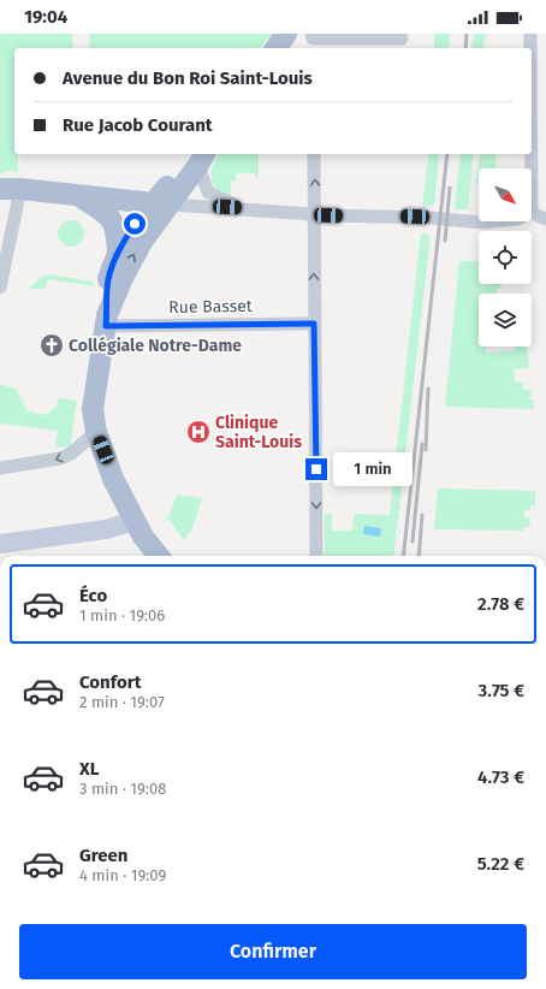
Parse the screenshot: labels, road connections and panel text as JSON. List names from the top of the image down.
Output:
{
  "streets": {
    "street": ["Rue Basset"]
  },
  "places": {
    "church": ["Collégiale Notre-Dame"],
    "hospital": ["Clinique Saint-Louis"]
  },
  "north": "bottom right",
  "page": {
    "status": "19:04",
    "banner": ["Avenue du Bon Roi Saint-Louis", "Rue Jacob Courant"],
    "bubble": "1 min",
    "list": [
      {
        "name": "Éco",
        "note": "1 min · 19:06",
        "value": "2.78 €"
      },
      {
        "name": "Confort",
        "note": "2 min · 19:07",
        "value": "3.75 €"
      },
      {
        "name": "XL",
        "note": "3 min · 19:08",
        "value": "4.73 €"
      },
      {
        "name": "Green",
        "note": "4 min · 19:09",
        "value": "5.22 €"
      }
    ],
    "buttons": "Confirmer"
  }
}
